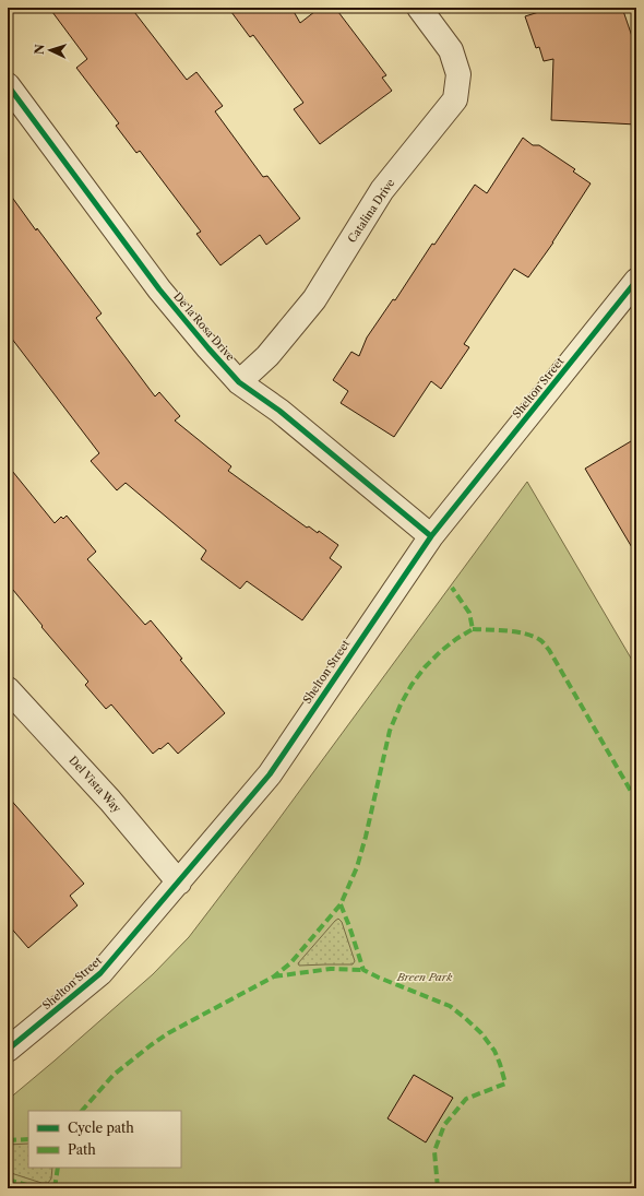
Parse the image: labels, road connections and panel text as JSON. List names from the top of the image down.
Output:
{
  "streets": {
    "street": [
      "Catalina Drive",
      "De la Rosa Drive",
      "Shelton Street",
      "Del Vista Way"
    ]
  },
  "crossings": [
    ["Catalina Drive", "De la Rosa Drive"],
    ["De la Rosa Drive", "Shelton Street"],
    ["Shelton Street", "Del Vista Way"]
  ],
  "parks": ["Breen Park"],
  "legend": ["Cycle path", "Path"],
  "north": "left"
}
